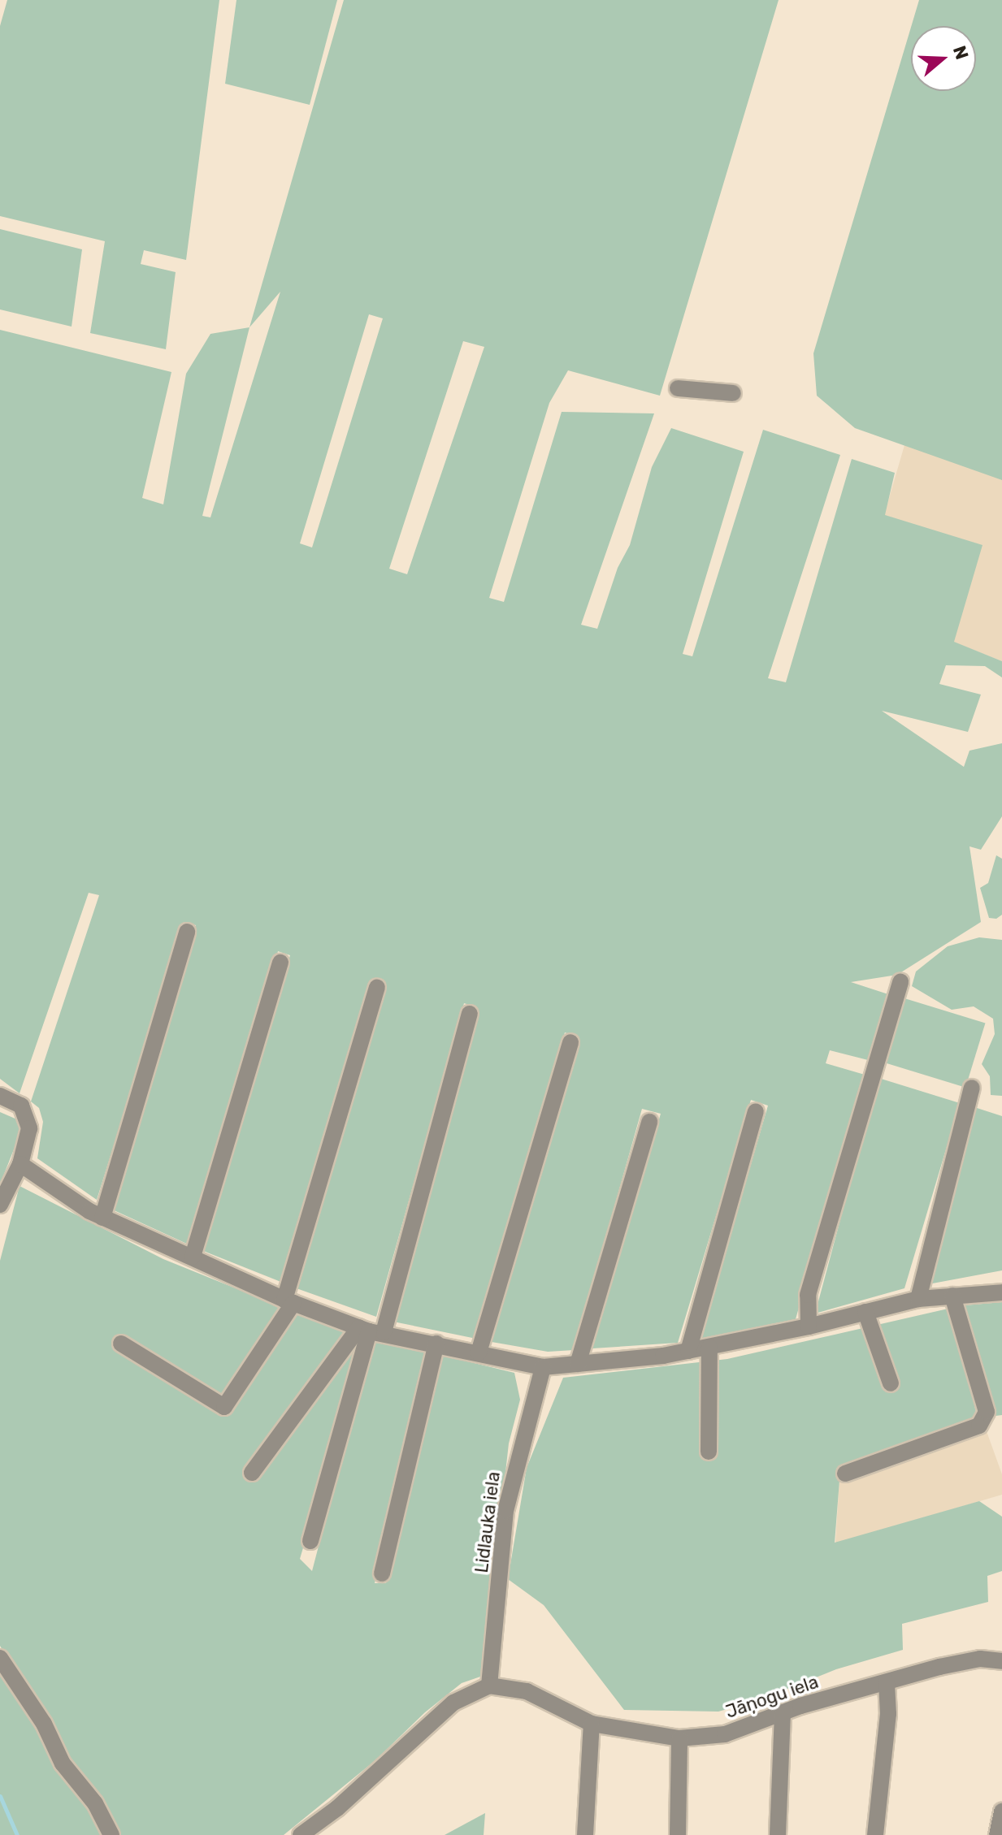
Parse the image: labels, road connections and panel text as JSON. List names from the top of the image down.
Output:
{
  "streets": {
    "street": ["Lidlauka iela", "Jāņogu iela"]
  },
  "crossings": [
    ["Lidlauka iela", "Jāņogu iela"]
  ],
  "north": "right"
}
